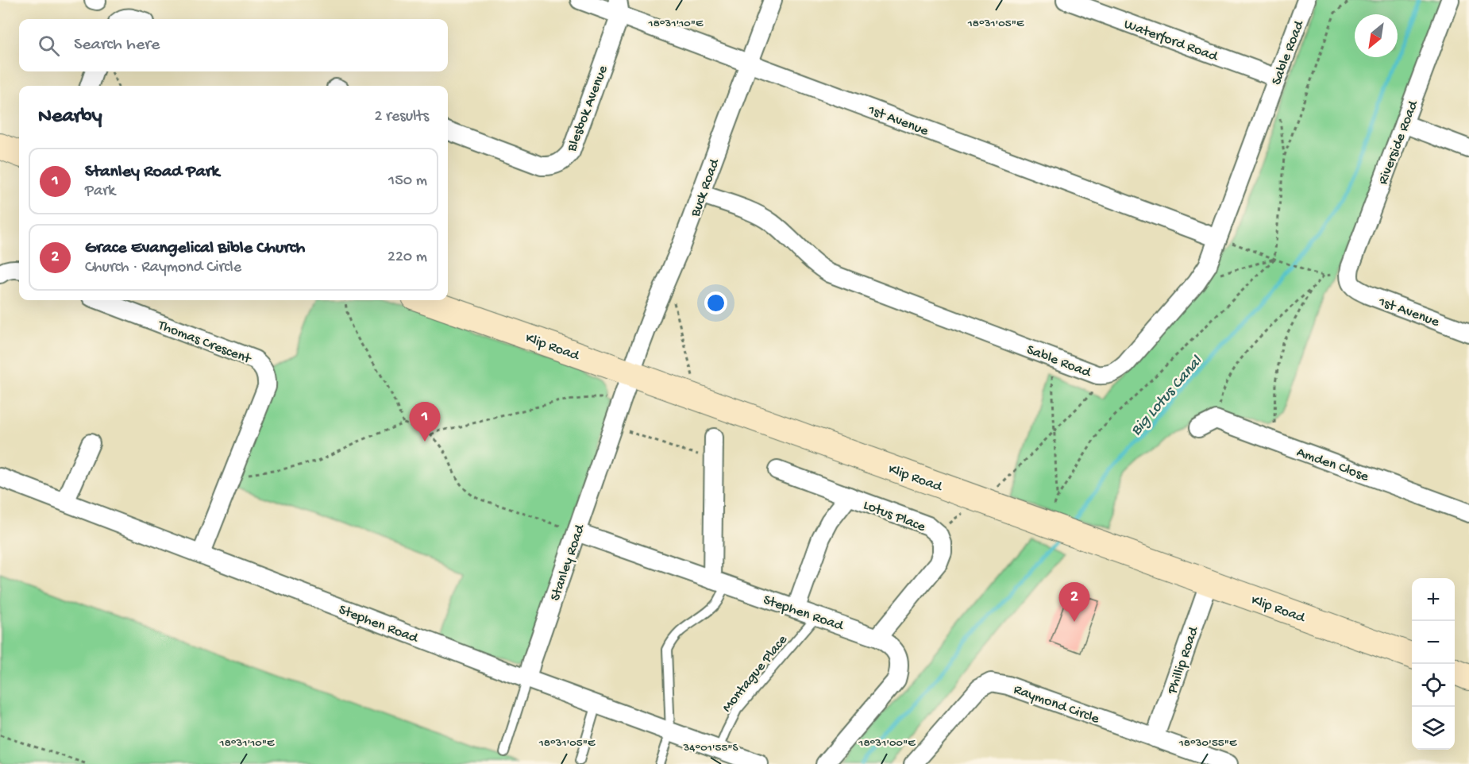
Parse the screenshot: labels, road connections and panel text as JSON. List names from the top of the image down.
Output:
{
  "streets": {
    "street": [
      "Waterford Road",
      "Sable Road",
      "Blesbok Avenue",
      "1st Avenue",
      "Riverside Road",
      "Buck Road",
      "Thomas Crescent",
      "Klip Road",
      "Amden Close",
      "Lotus Place",
      "Stanley Road",
      "Stephen Road",
      "Phillip Road",
      "Raymond Circle"
    ],
    "lane": ["Montague Place"]
  },
  "crossings": [
    ["Waterford Road", "Sable Road"],
    ["Sable Road", "1st Avenue"],
    ["Sable Road", "Buck Road"],
    ["Blesbok Avenue", "1st Avenue"],
    ["1st Avenue", "Riverside Road"],
    ["1st Avenue", "Buck Road"],
    ["Buck Road", "Klip Road"],
    ["Buck Road", "Stanley Road"],
    ["Thomas Crescent", "Stephen Road"],
    ["Klip Road", "Stanley Road"],
    ["Klip Road", "Phillip Road"],
    ["Lotus Place", "Stephen Road"],
    ["Stanley Road", "Stephen Road"],
    ["Stephen Road", "Montague Place"],
    ["Phillip Road", "Raymond Circle"]
  ],
  "water": ["Big Lotus Canal"],
  "north": "bottom left",
  "page": {
    "search": "Search here",
    "heading": ["Nearby", "2 results"],
    "list": [
      {
        "mark": "1",
        "name": "Stanley Road Park",
        "note": "Park",
        "value": "150 m"
      },
      {
        "mark": "2",
        "name": "Grace Evangelical Bible Church",
        "note": "Church · Raymond Circle",
        "value": "220 m"
      }
    ],
    "pins": ["1", "2"],
    "map_buttons": ["+", "−"]
  },
  "coordinates": [
    "18°31'10\"E",
    "18°31'05\"E",
    "18°31'00\"E",
    "18°30'55\"E",
    "34°01'55\"S"
  ]
}
